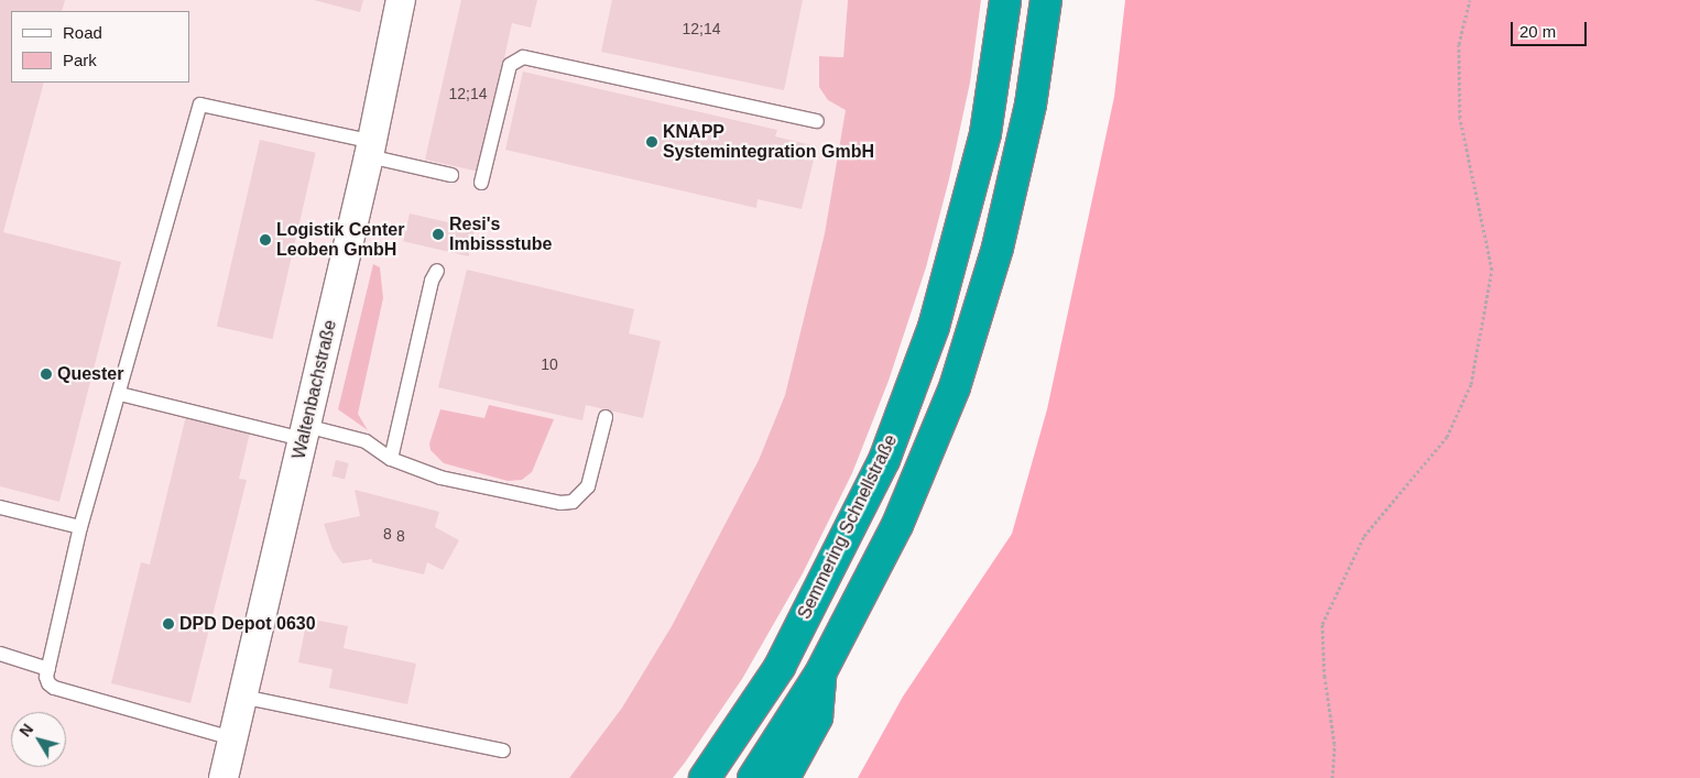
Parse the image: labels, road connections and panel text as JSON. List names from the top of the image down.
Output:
{
  "streets": {
    "highway": ["Semmering Schnellstraße"],
    "street": ["Waltenbachstraße"]
  },
  "places": [
    "KNAPP Systemintegration GmbH",
    "Resi's Imbissstube",
    "Logistik Center Leoben GmbH",
    "Quester",
    "DPD Depot 0630"
  ],
  "house_numbers": [
    "12;14",
    "12;14",
    "10",
    "8",
    "8"
  ],
  "legend": ["Road", "Park"],
  "scale_bar": "20 m",
  "north": "top left"
}
